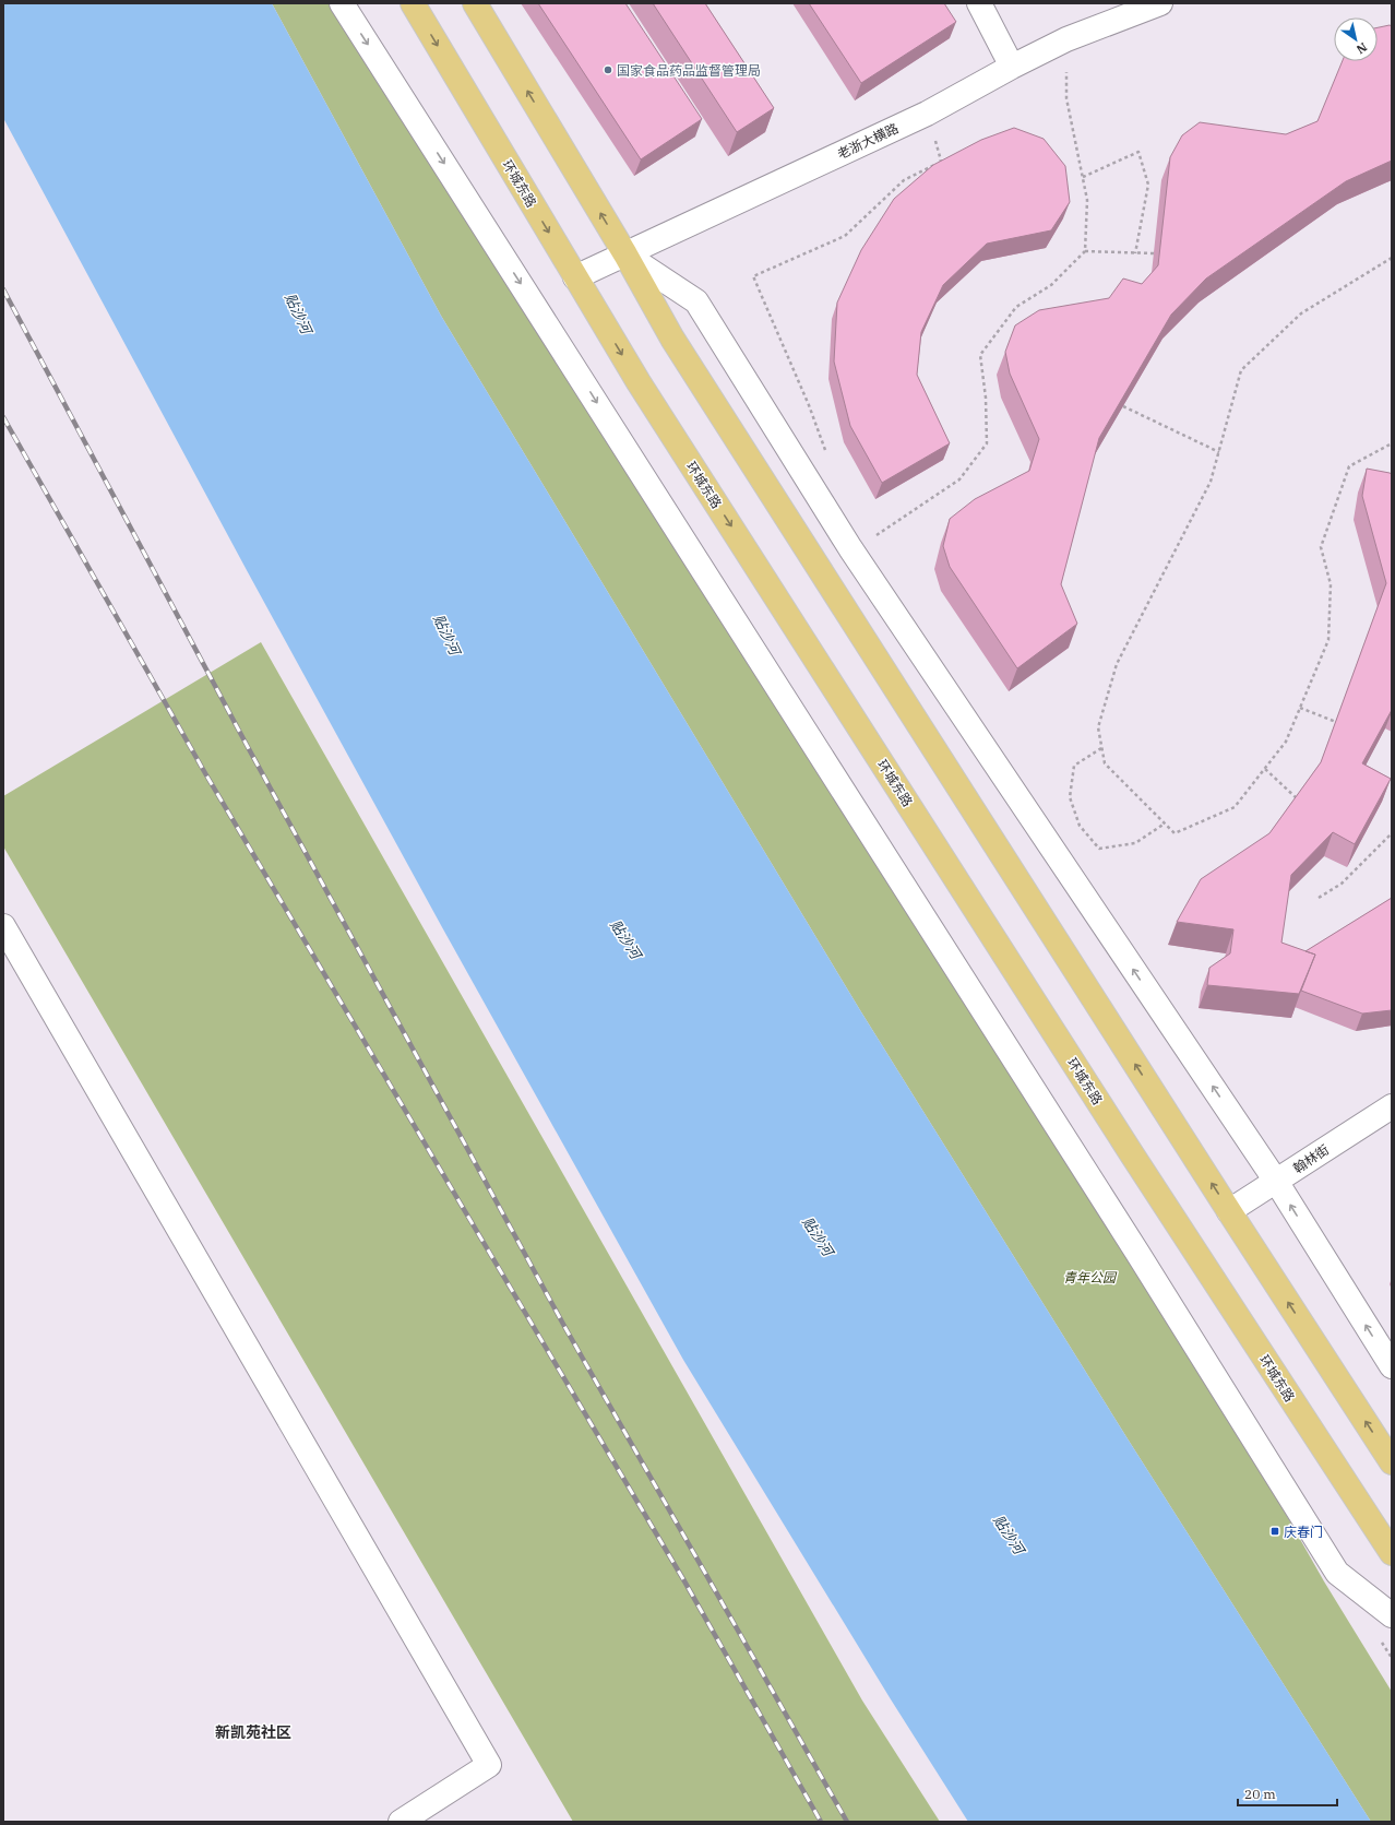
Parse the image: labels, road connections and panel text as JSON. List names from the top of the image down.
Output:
{
  "streets": {
    "main road": ["环城东路"],
    "street": ["老浙大横路", "翰林街"]
  },
  "crossings": [
    ["老浙大横路", "环城东路"]
  ],
  "districts": ["新凯苑社区"],
  "water": ["贴沙河"],
  "parks": ["青年公园"],
  "places": {
    "other": ["国家食品药品监督管理局"],
    "transit": ["庆春门"]
  },
  "scale_bar": "20 m",
  "north": "bottom right"
}
